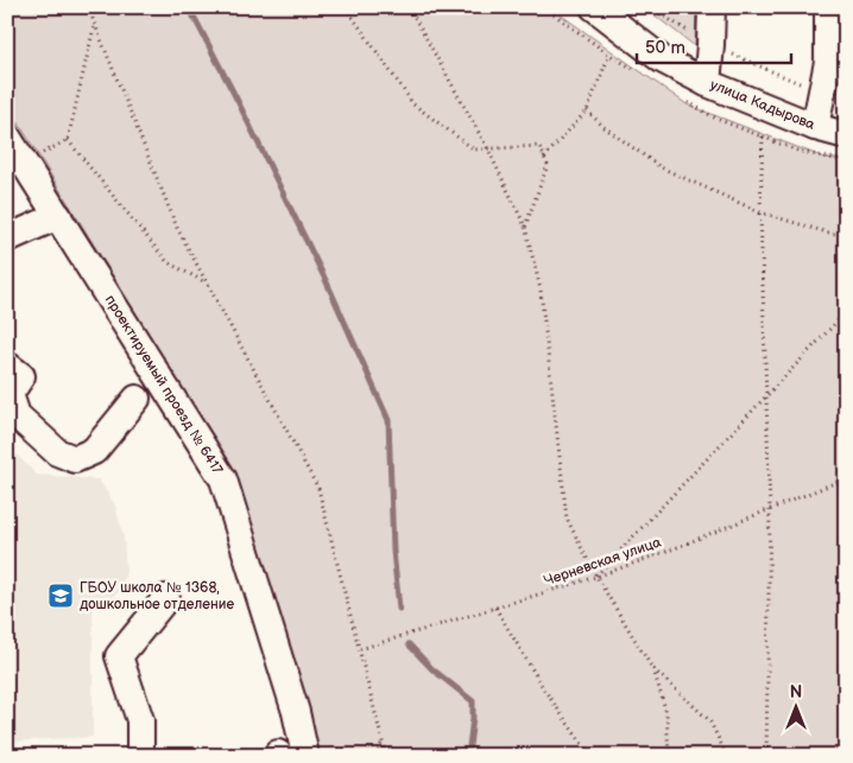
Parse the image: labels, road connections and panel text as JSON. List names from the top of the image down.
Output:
{
  "streets": {
    "street": ["улица Кадырова", "проектируемый проезд № 6417"],
    "path": ["Черневская улица"]
  },
  "places": {
    "school or university": ["ГБОУ школа № 1368, дошкольное отделение"]
  },
  "scale_bar": "50 m",
  "north": "top"
}
